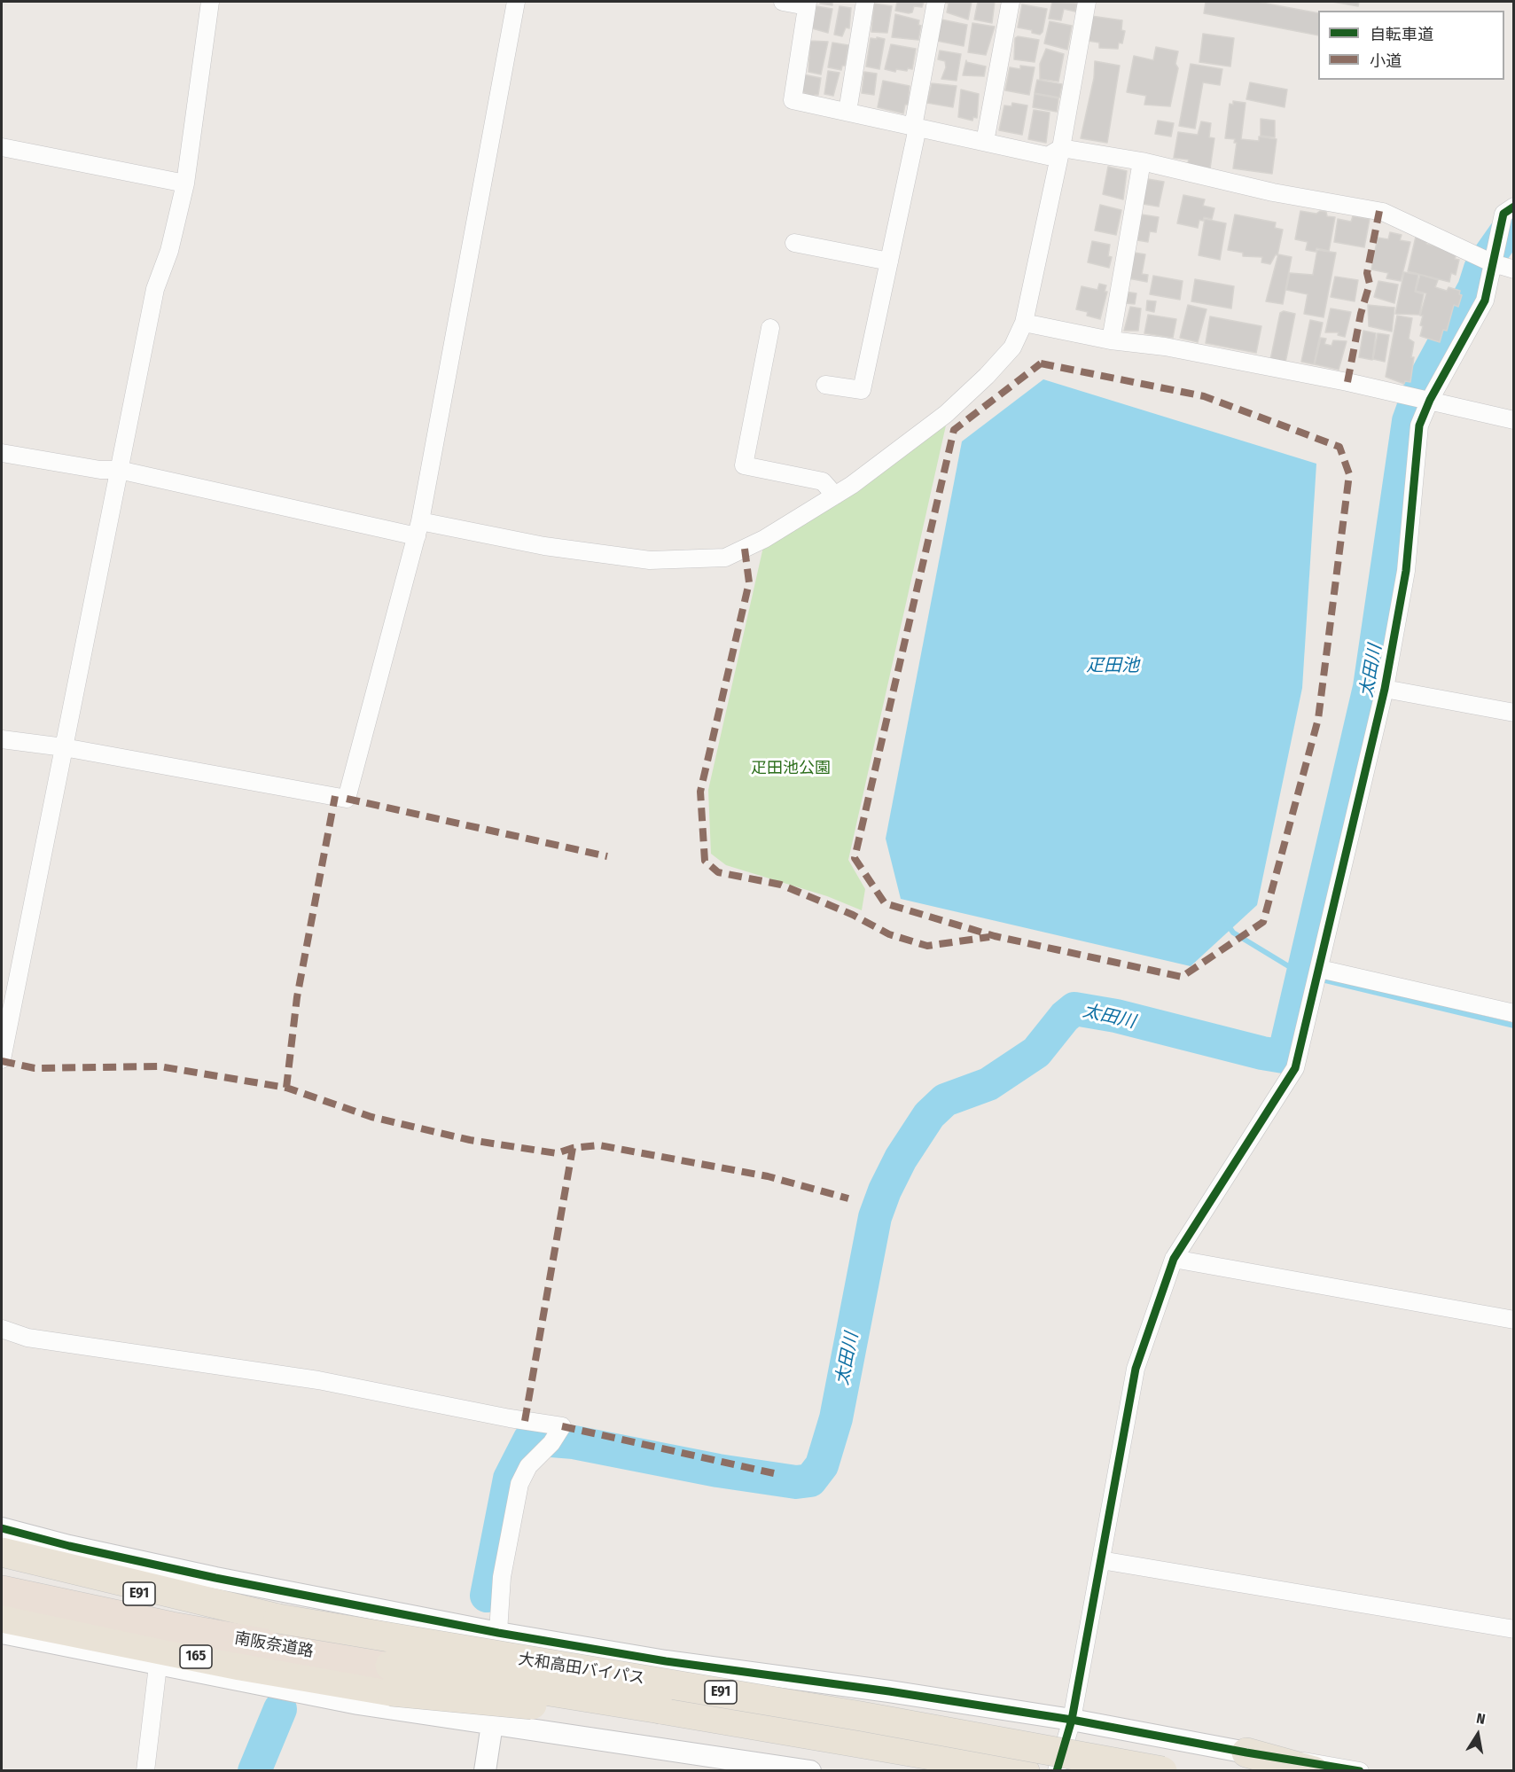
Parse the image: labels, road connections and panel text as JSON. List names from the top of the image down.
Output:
{
  "streets": {
    "highway": [
      "E91",
      "南阪奈道路",
      "165",
      "大和高田バイパス"
    ]
  },
  "crossings": [
    ["南阪奈道路", "大和高田バイパス"],
    ["165", "大和高田バイパス"]
  ],
  "water": ["疋田池", "太田川"],
  "parks": ["疋田池公園"],
  "legend": ["自転車道", "小道"],
  "north": "top"
}
